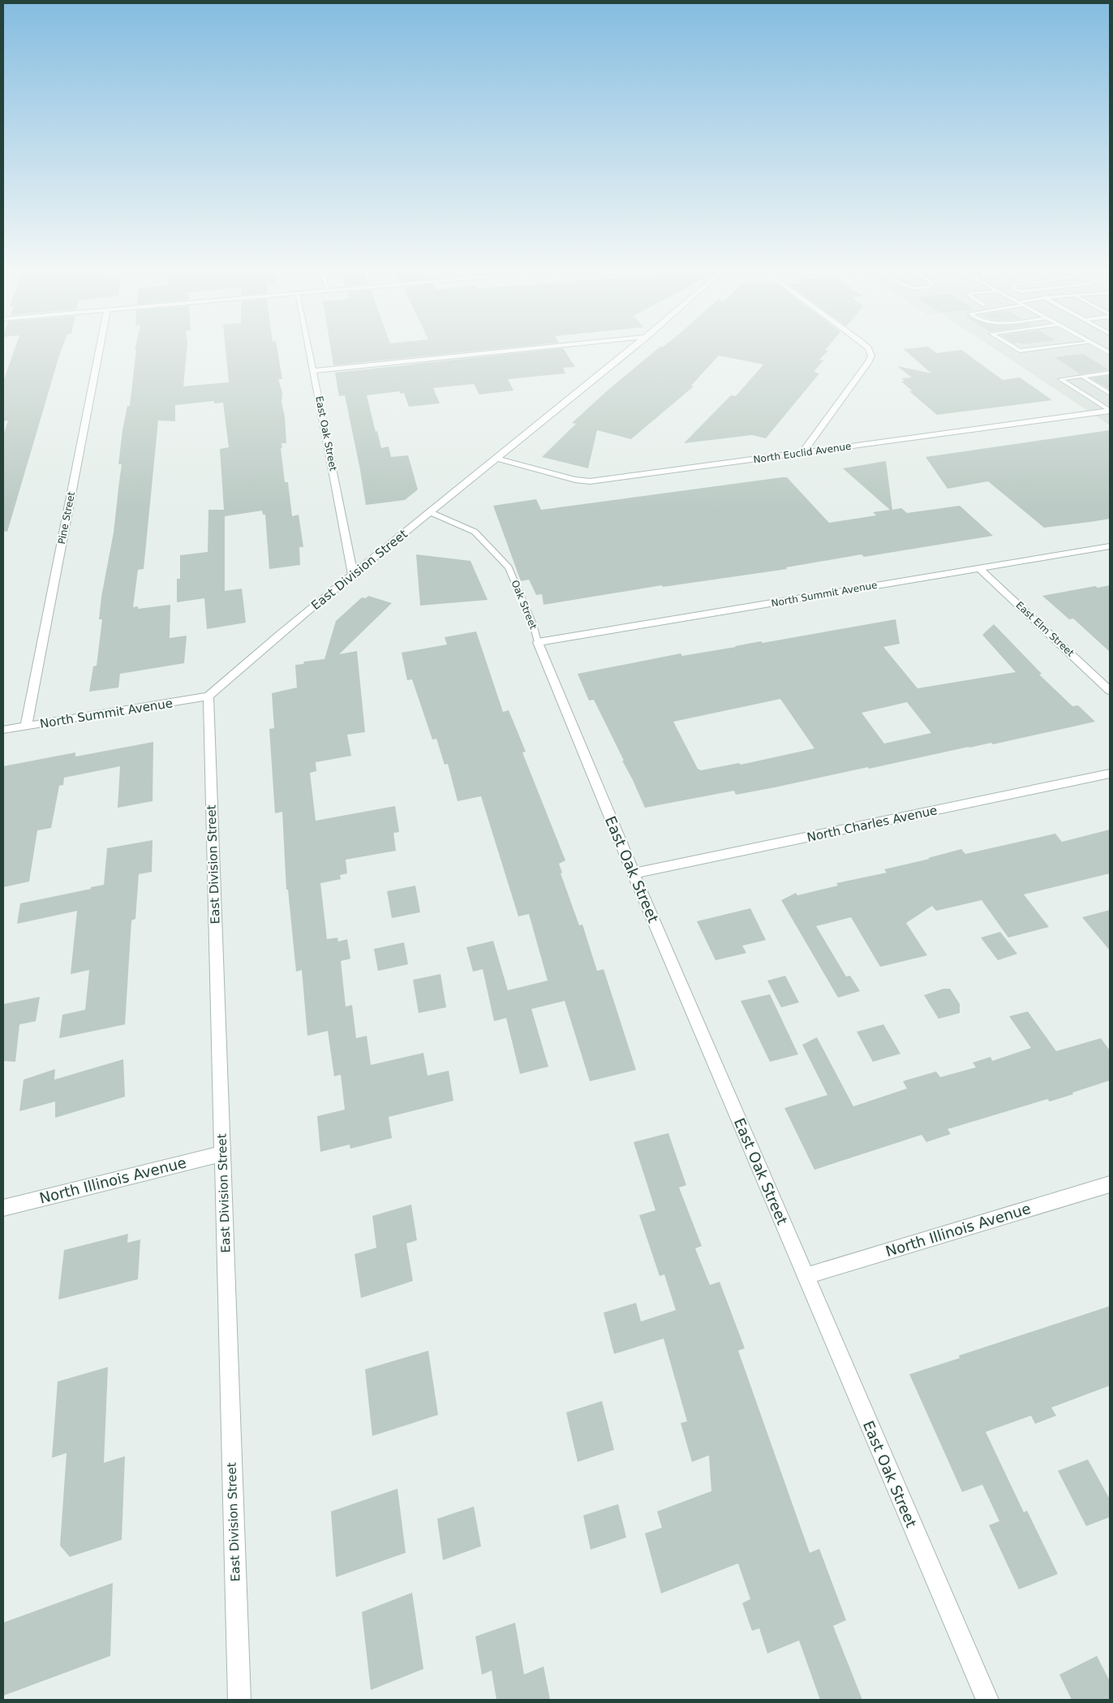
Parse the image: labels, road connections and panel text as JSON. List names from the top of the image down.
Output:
{
  "streets": {
    "street": [
      "East Oak Street",
      "North Euclid Avenue",
      "Pine Street",
      "East Division Street",
      "North Summit Avenue",
      "East Elm Street",
      "North Charles Avenue",
      "North Illinois Avenue"
    ],
    "lane": ["Oak Street"]
  },
  "crossings": [
    ["East Oak Street", "East Division Street"],
    ["East Oak Street", "North Summit Avenue"],
    ["East Oak Street", "Oak Street"],
    ["East Oak Street", "North Charles Avenue"],
    ["East Oak Street", "North Illinois Avenue"],
    ["North Euclid Avenue", "East Division Street"],
    ["Pine Street", "North Summit Avenue"],
    ["East Division Street", "North Summit Avenue"],
    ["East Division Street", "Oak Street"],
    ["East Division Street", "North Illinois Avenue"],
    ["North Summit Avenue", "Oak Street"],
    ["North Summit Avenue", "East Elm Street"]
  ]
}
